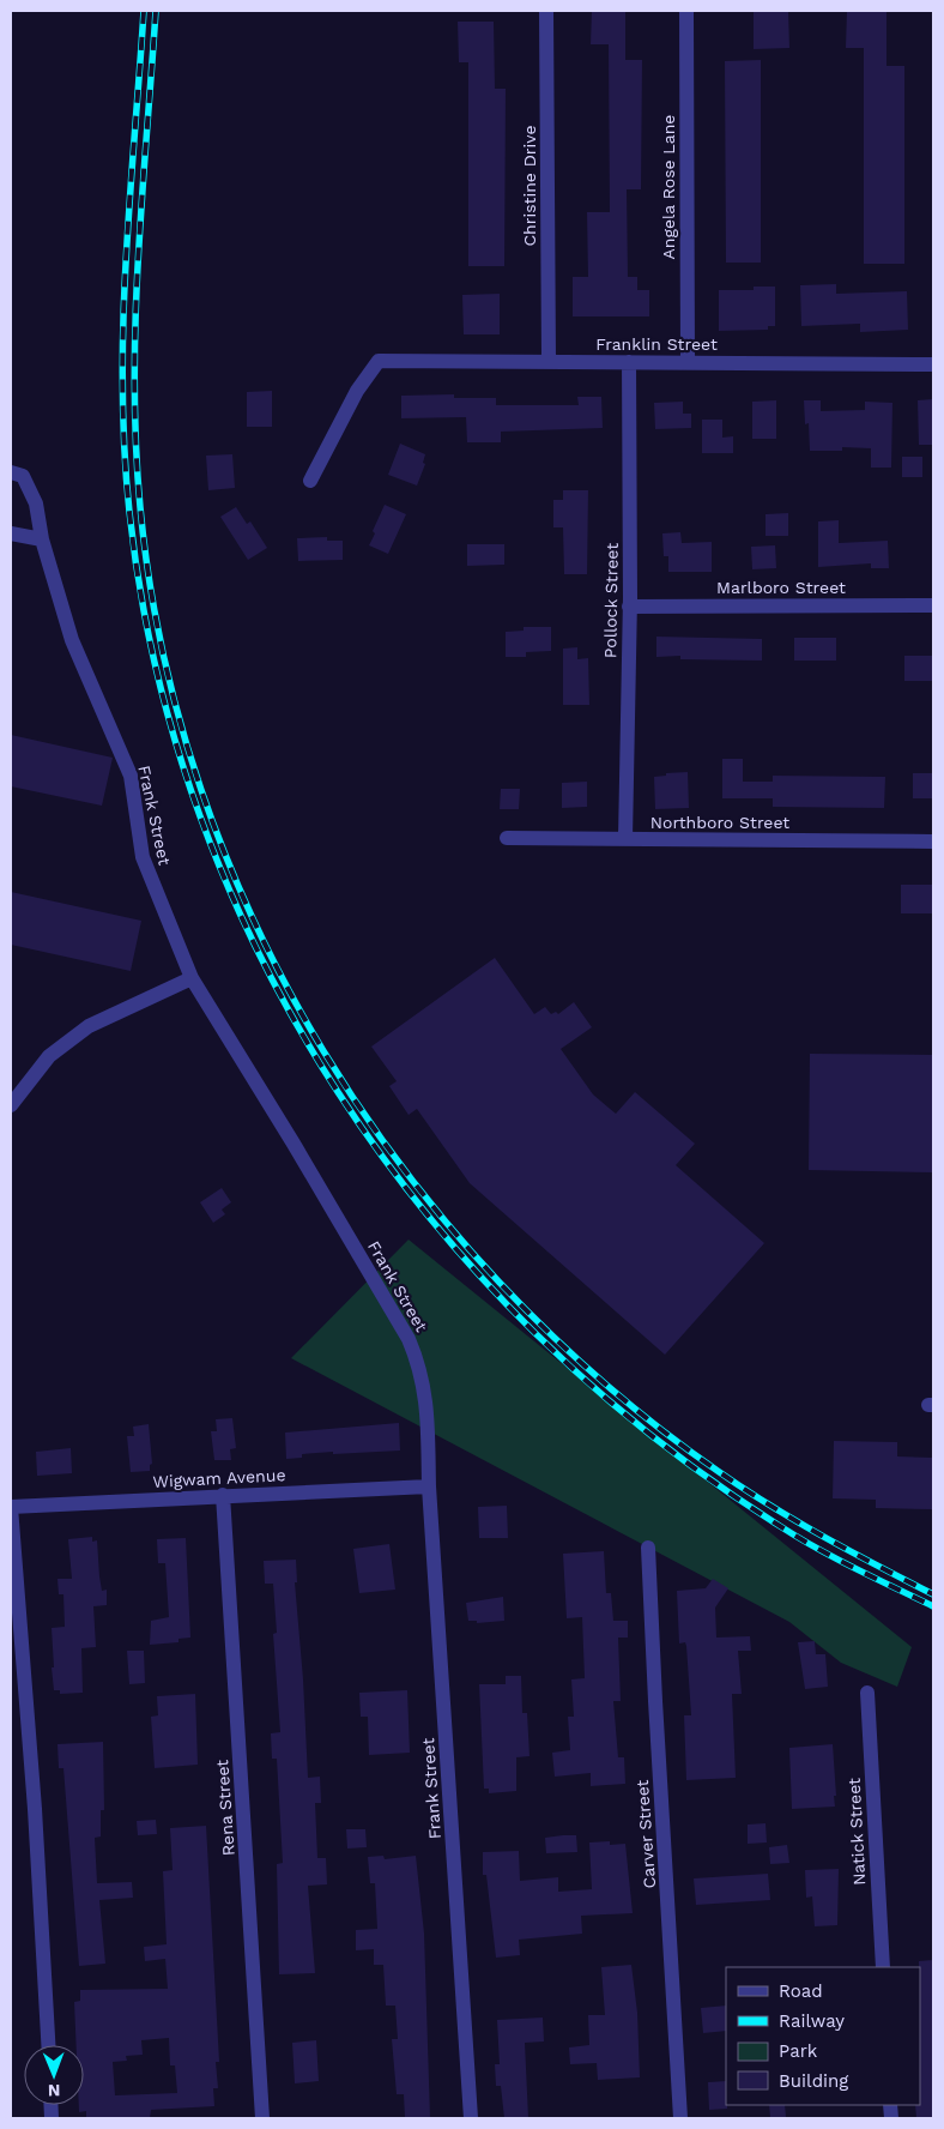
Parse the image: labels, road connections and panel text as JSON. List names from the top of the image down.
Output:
{
  "streets": {
    "street": [
      "Christine Drive",
      "Angela Rose Lane",
      "Franklin Street",
      "Marlboro Street",
      "Pollock Street",
      "Frank Street",
      "Northboro Street",
      "Wigwam Avenue",
      "Rena Street",
      "Natick Street",
      "Carver Street"
    ]
  },
  "crossings": [
    ["Christine Drive", "Franklin Street"],
    ["Angela Rose Lane", "Franklin Street"],
    ["Franklin Street", "Pollock Street"],
    ["Marlboro Street", "Pollock Street"],
    ["Pollock Street", "Northboro Street"],
    ["Frank Street", "Wigwam Avenue"],
    ["Wigwam Avenue", "Rena Street"]
  ],
  "legend": [
    "Road",
    "Railway",
    "Park",
    "Building"
  ],
  "north": "bottom"
}
